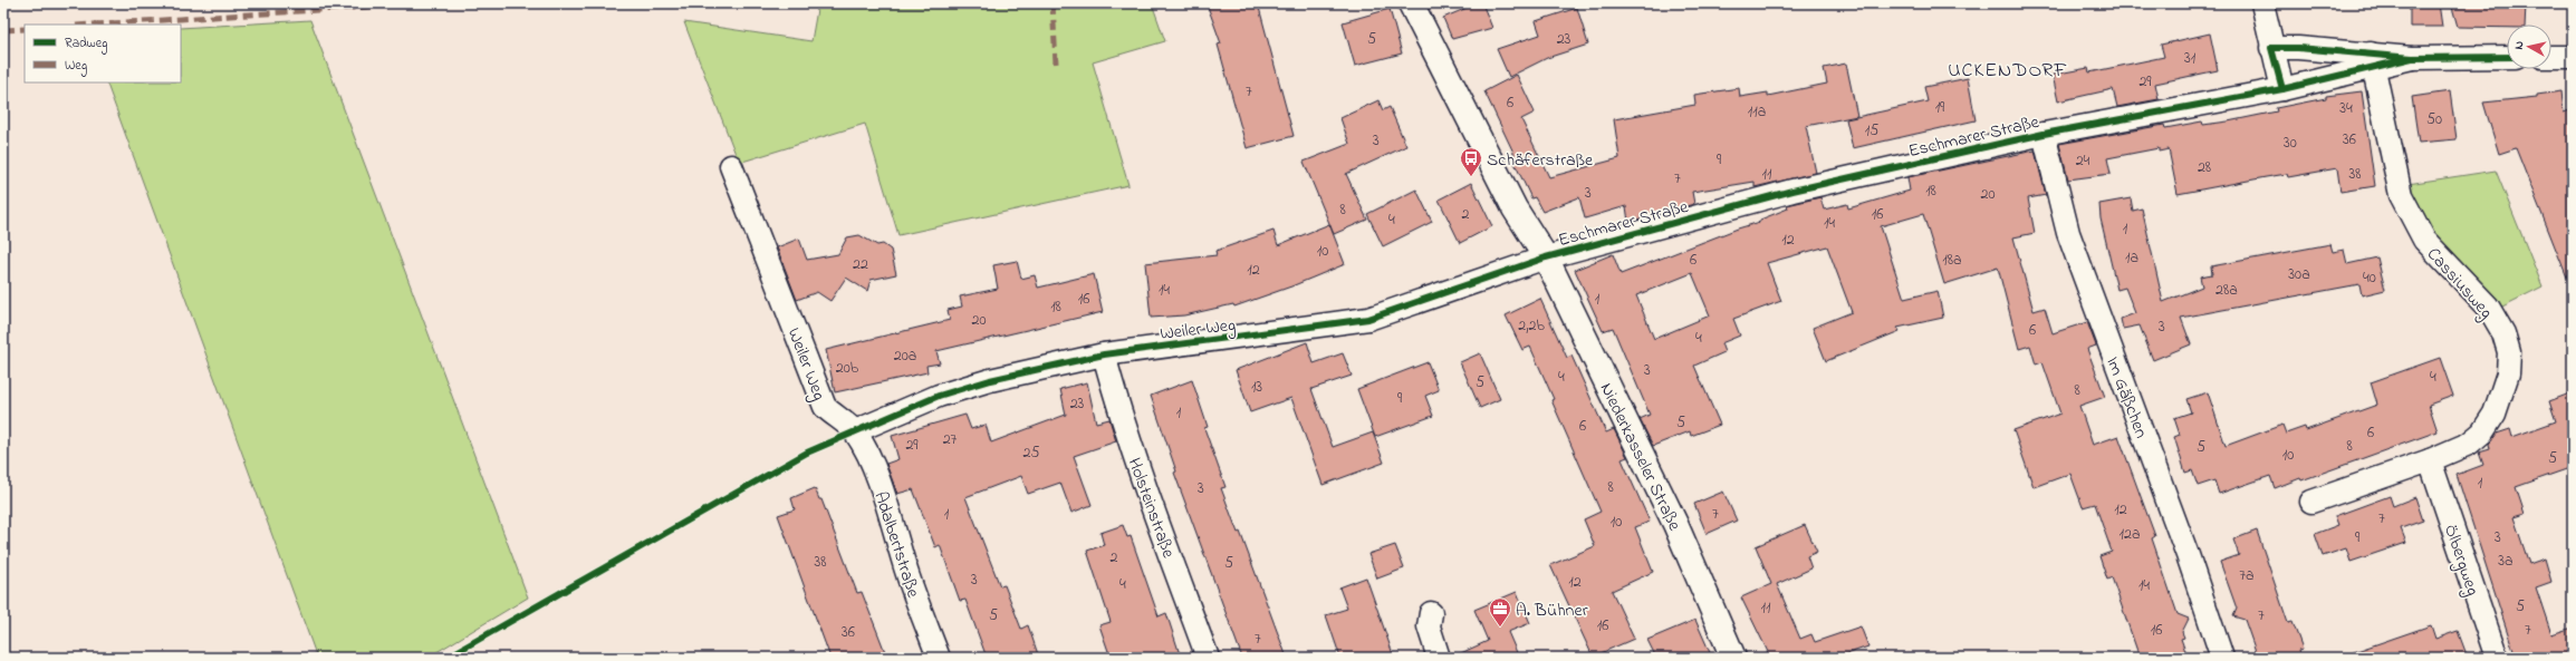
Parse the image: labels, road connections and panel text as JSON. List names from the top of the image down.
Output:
{
  "streets": {
    "street": [
      "Eschmarer Straße",
      "Cassiusweg",
      "Weiler Weg",
      "Im Gäßchen",
      "Niederkasseler Straße",
      "Holsteinstraße",
      "Adalbertstraße",
      "Ölbergweg"
    ]
  },
  "crossings": [
    ["Eschmarer Straße", "Cassiusweg"],
    ["Eschmarer Straße", "Weiler Weg"],
    ["Eschmarer Straße", "Im Gäßchen"],
    ["Eschmarer Straße", "Niederkasseler Straße"],
    ["Cassiusweg", "Ölbergweg"],
    ["Weiler Weg", "Niederkasseler Straße"],
    ["Weiler Weg", "Holsteinstraße"],
    ["Weiler Weg", "Adalbertstraße"]
  ],
  "districts": ["UCKENDORF"],
  "places": {
    "bus stop": ["Schäferstraße"],
    "office": ["A. Bühner"]
  },
  "house_numbers": [
    "5",
    "23",
    "31",
    "29",
    "7",
    "6",
    "19",
    "34",
    "11a",
    "50",
    "15",
    "36",
    "3",
    "30",
    "9",
    "24",
    "28",
    "11",
    "38",
    "7",
    "18",
    "3",
    "20",
    "8",
    "2",
    "16",
    "4",
    "14",
    "1",
    "12",
    "10",
    "1a",
    "6",
    "18a",
    "22",
    "12",
    "30a",
    "40",
    "14",
    "28a",
    "16",
    "1",
    "18",
    "20",
    "2,2b",
    "3",
    "6",
    "4",
    "20a",
    "20b",
    "3",
    "4",
    "4",
    "5",
    "13",
    "8",
    "9",
    "23",
    "1",
    "5",
    "6",
    "6",
    "27",
    "29",
    "8",
    "5",
    "25",
    "10",
    "5",
    "1",
    "8",
    "3",
    "12",
    "1",
    "7",
    "7",
    "10",
    "12a",
    "9",
    "3",
    "2",
    "3a",
    "38",
    "5",
    "7a",
    "3",
    "12",
    "4",
    "14",
    "5",
    "11",
    "5",
    "7",
    "16",
    "16",
    "7",
    "36",
    "7"
  ],
  "legend": ["Radweg", "Weg"],
  "north": "left"
}
